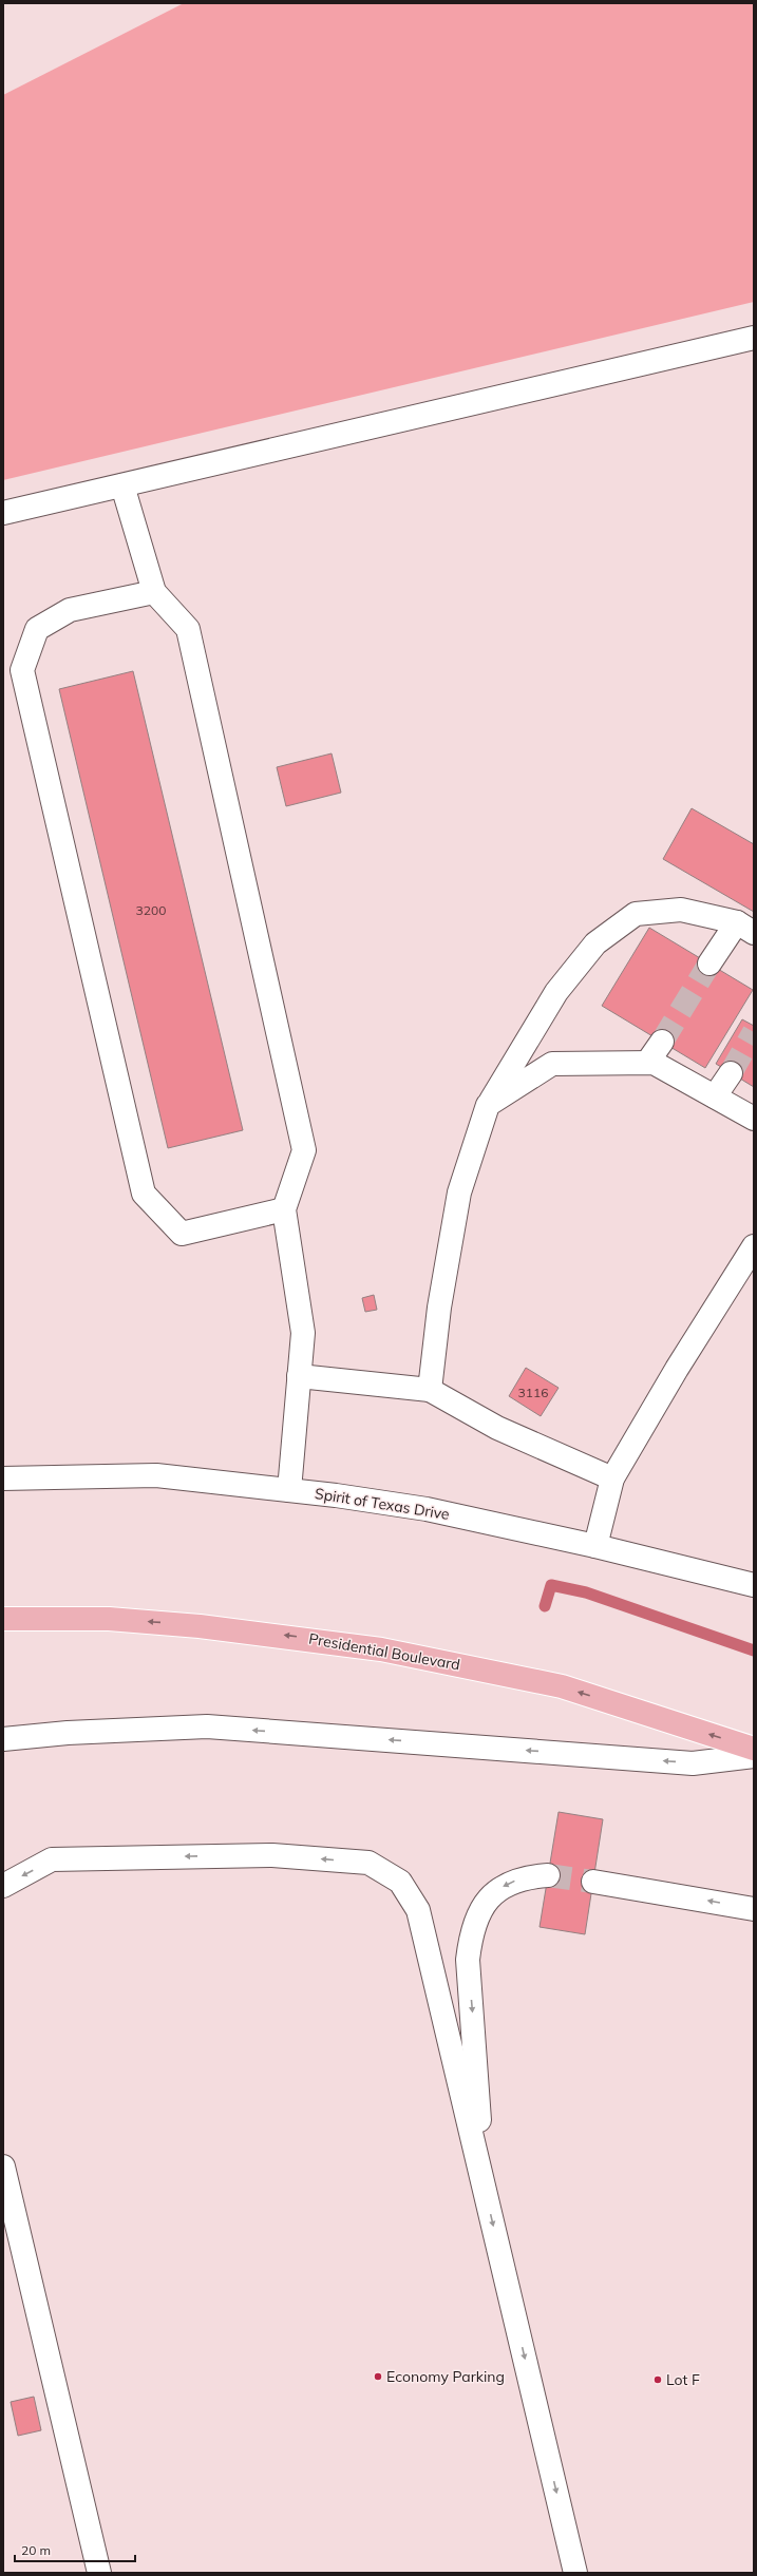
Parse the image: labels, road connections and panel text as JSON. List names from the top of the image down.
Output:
{
  "streets": {
    "main road": ["Presidential Boulevard"],
    "lane": ["Spirit of Texas Drive"]
  },
  "one_way": ["Presidential Boulevard"],
  "places": ["Economy Parking", "Lot F"],
  "house_numbers": ["3200", "3116"],
  "scale_bar": "20 m"
}
